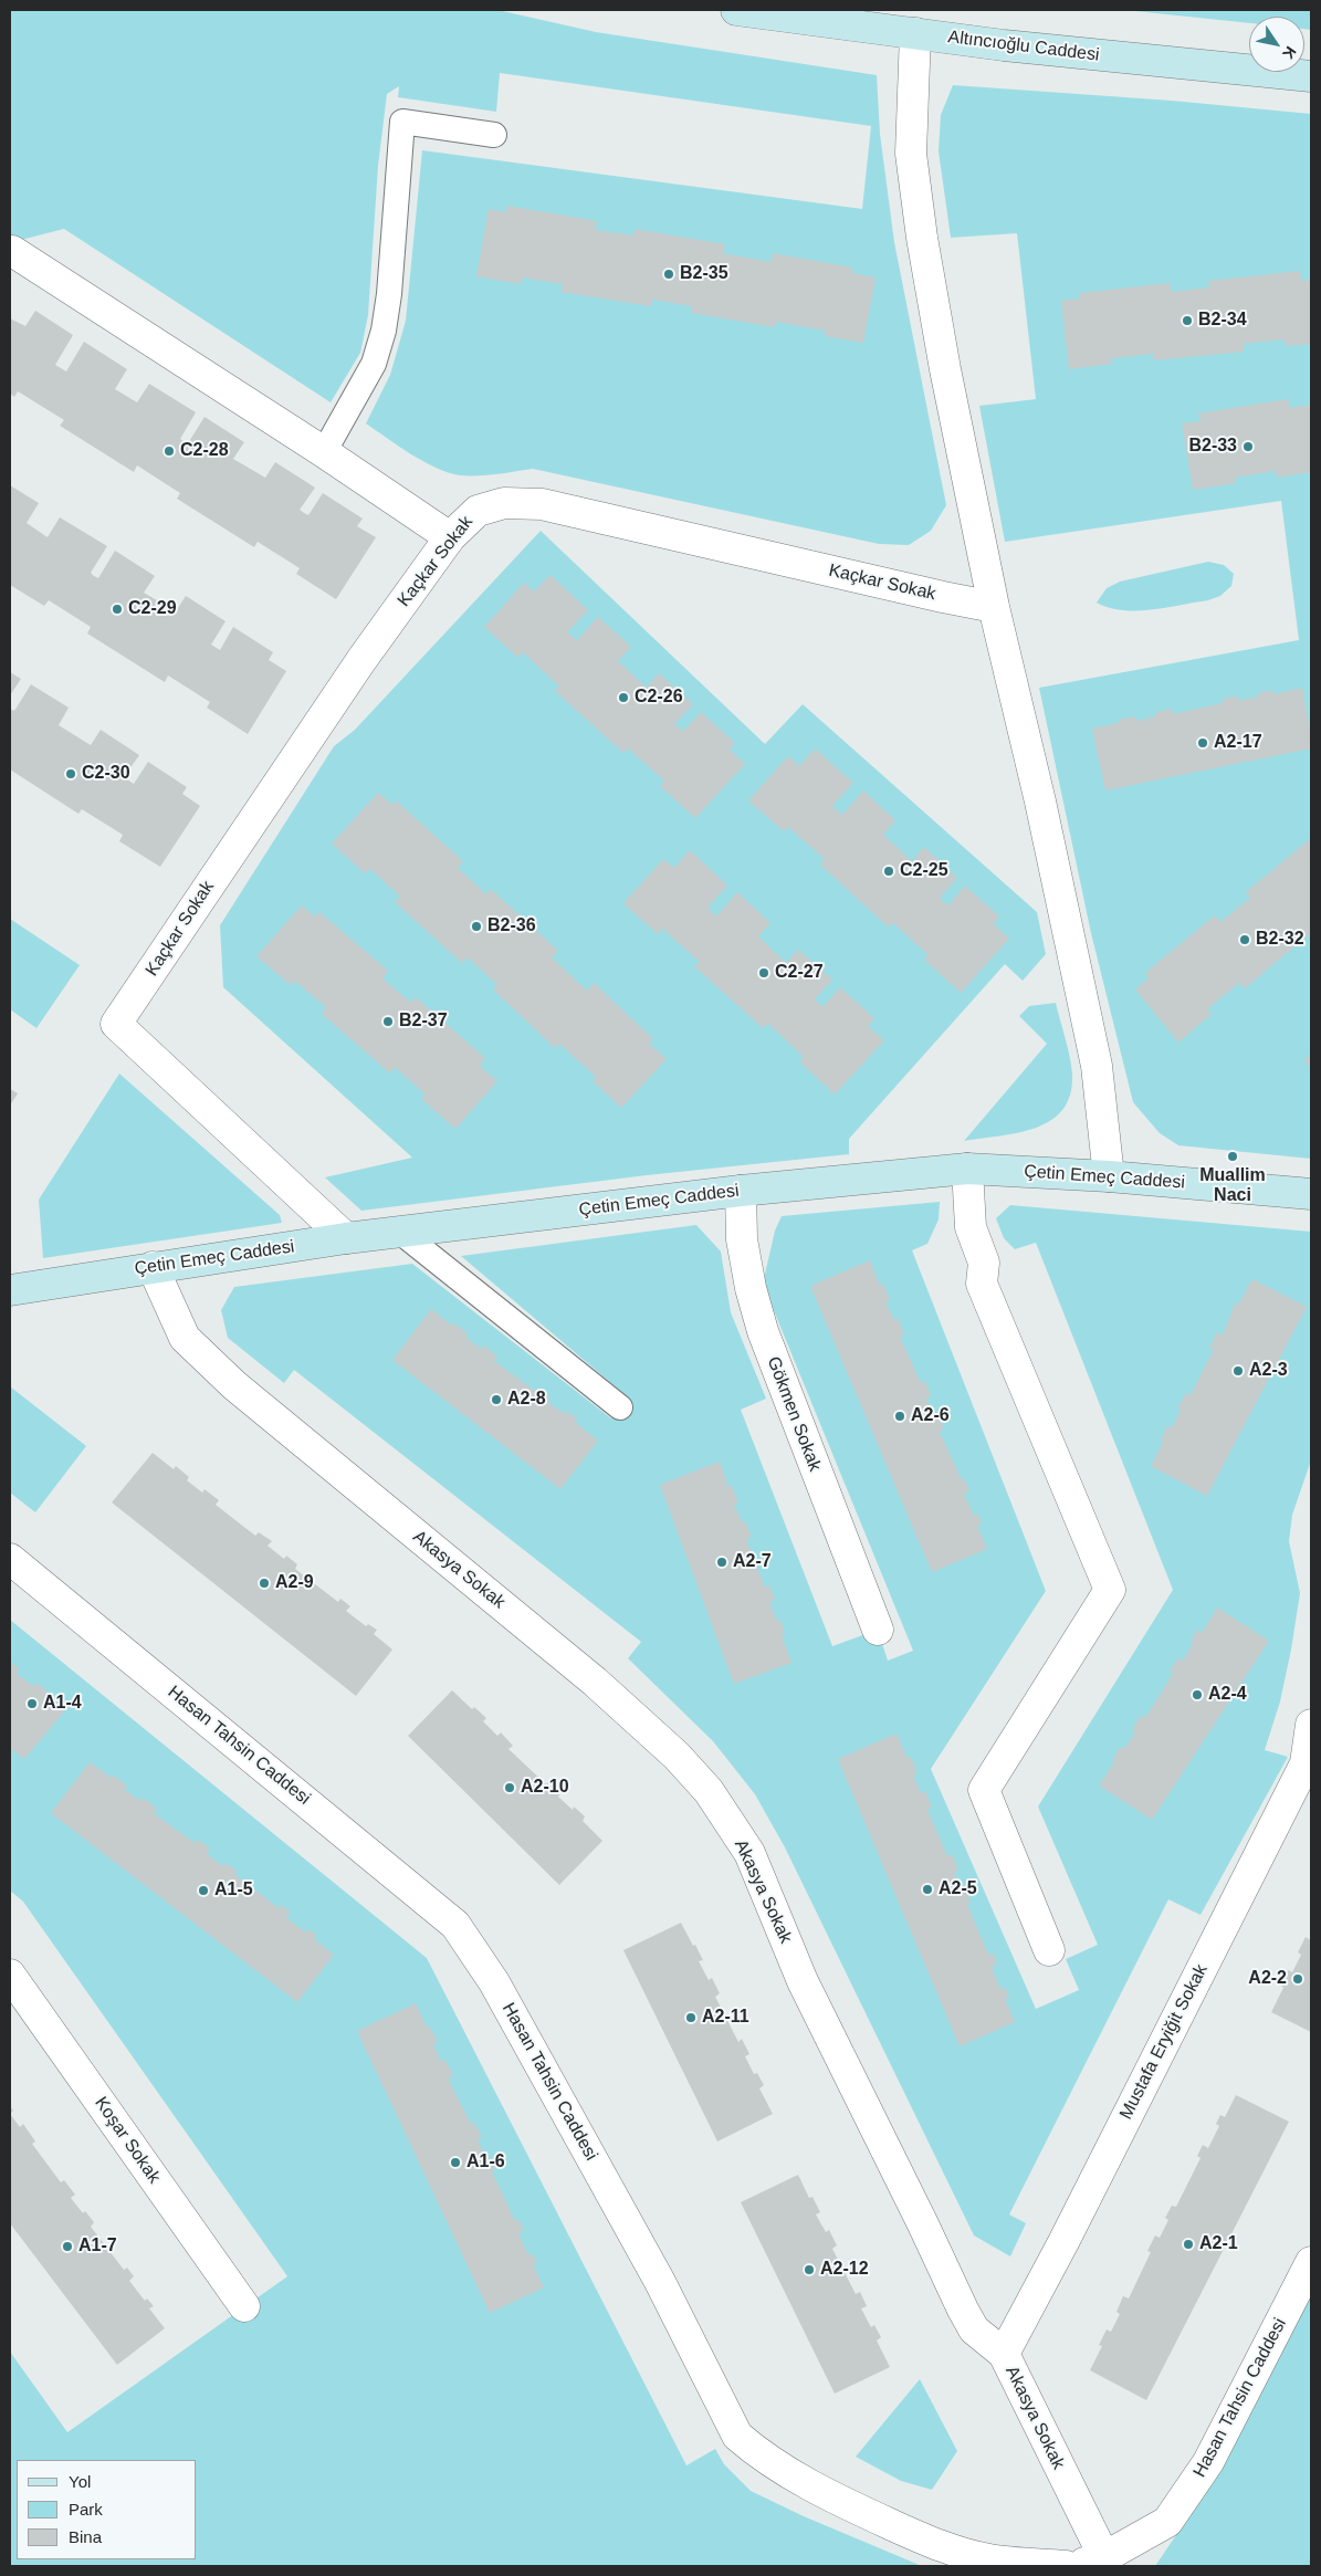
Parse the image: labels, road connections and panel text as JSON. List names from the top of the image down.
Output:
{
  "streets": {
    "street": [
      "Altıncıoğlu Caddesi",
      "Kaçkar Sokak",
      "Çetin Emeç Caddesi",
      "Gökmen Sokak",
      "Akasya Sokak",
      "Hasan Tahsin Caddesi",
      "Mustafa Eryiğit Sokak",
      "Koşar Sokak"
    ]
  },
  "crossings": [
    ["Kaçkar Sokak", "Çetin Emeç Caddesi"],
    ["Çetin Emeç Caddesi", "Gökmen Sokak"],
    ["Çetin Emeç Caddesi", "Akasya Sokak"],
    ["Akasya Sokak", "Hasan Tahsin Caddesi"],
    ["Akasya Sokak", "Mustafa Eryiğit Sokak"]
  ],
  "places": [
    "B2-35",
    "B2-34",
    "B2-33",
    "C2-28",
    "C2-29",
    "C2-26",
    "A2-17",
    "C2-30",
    "C2-25",
    "B2-36",
    "B2-32",
    "C2-27",
    "B2-37",
    "Muallim Naci",
    "A2-3",
    "A2-8",
    "A2-6",
    "A2-7",
    "A2-9",
    "A2-4",
    "A1-4",
    "A2-10",
    "A2-5",
    "A1-5",
    "A2-2",
    "A2-11",
    "A1-6",
    "A2-1",
    "A1-7",
    "A2-12"
  ],
  "legend": ["Yol", "Park", "Bina"],
  "north": "bottom right"
}
